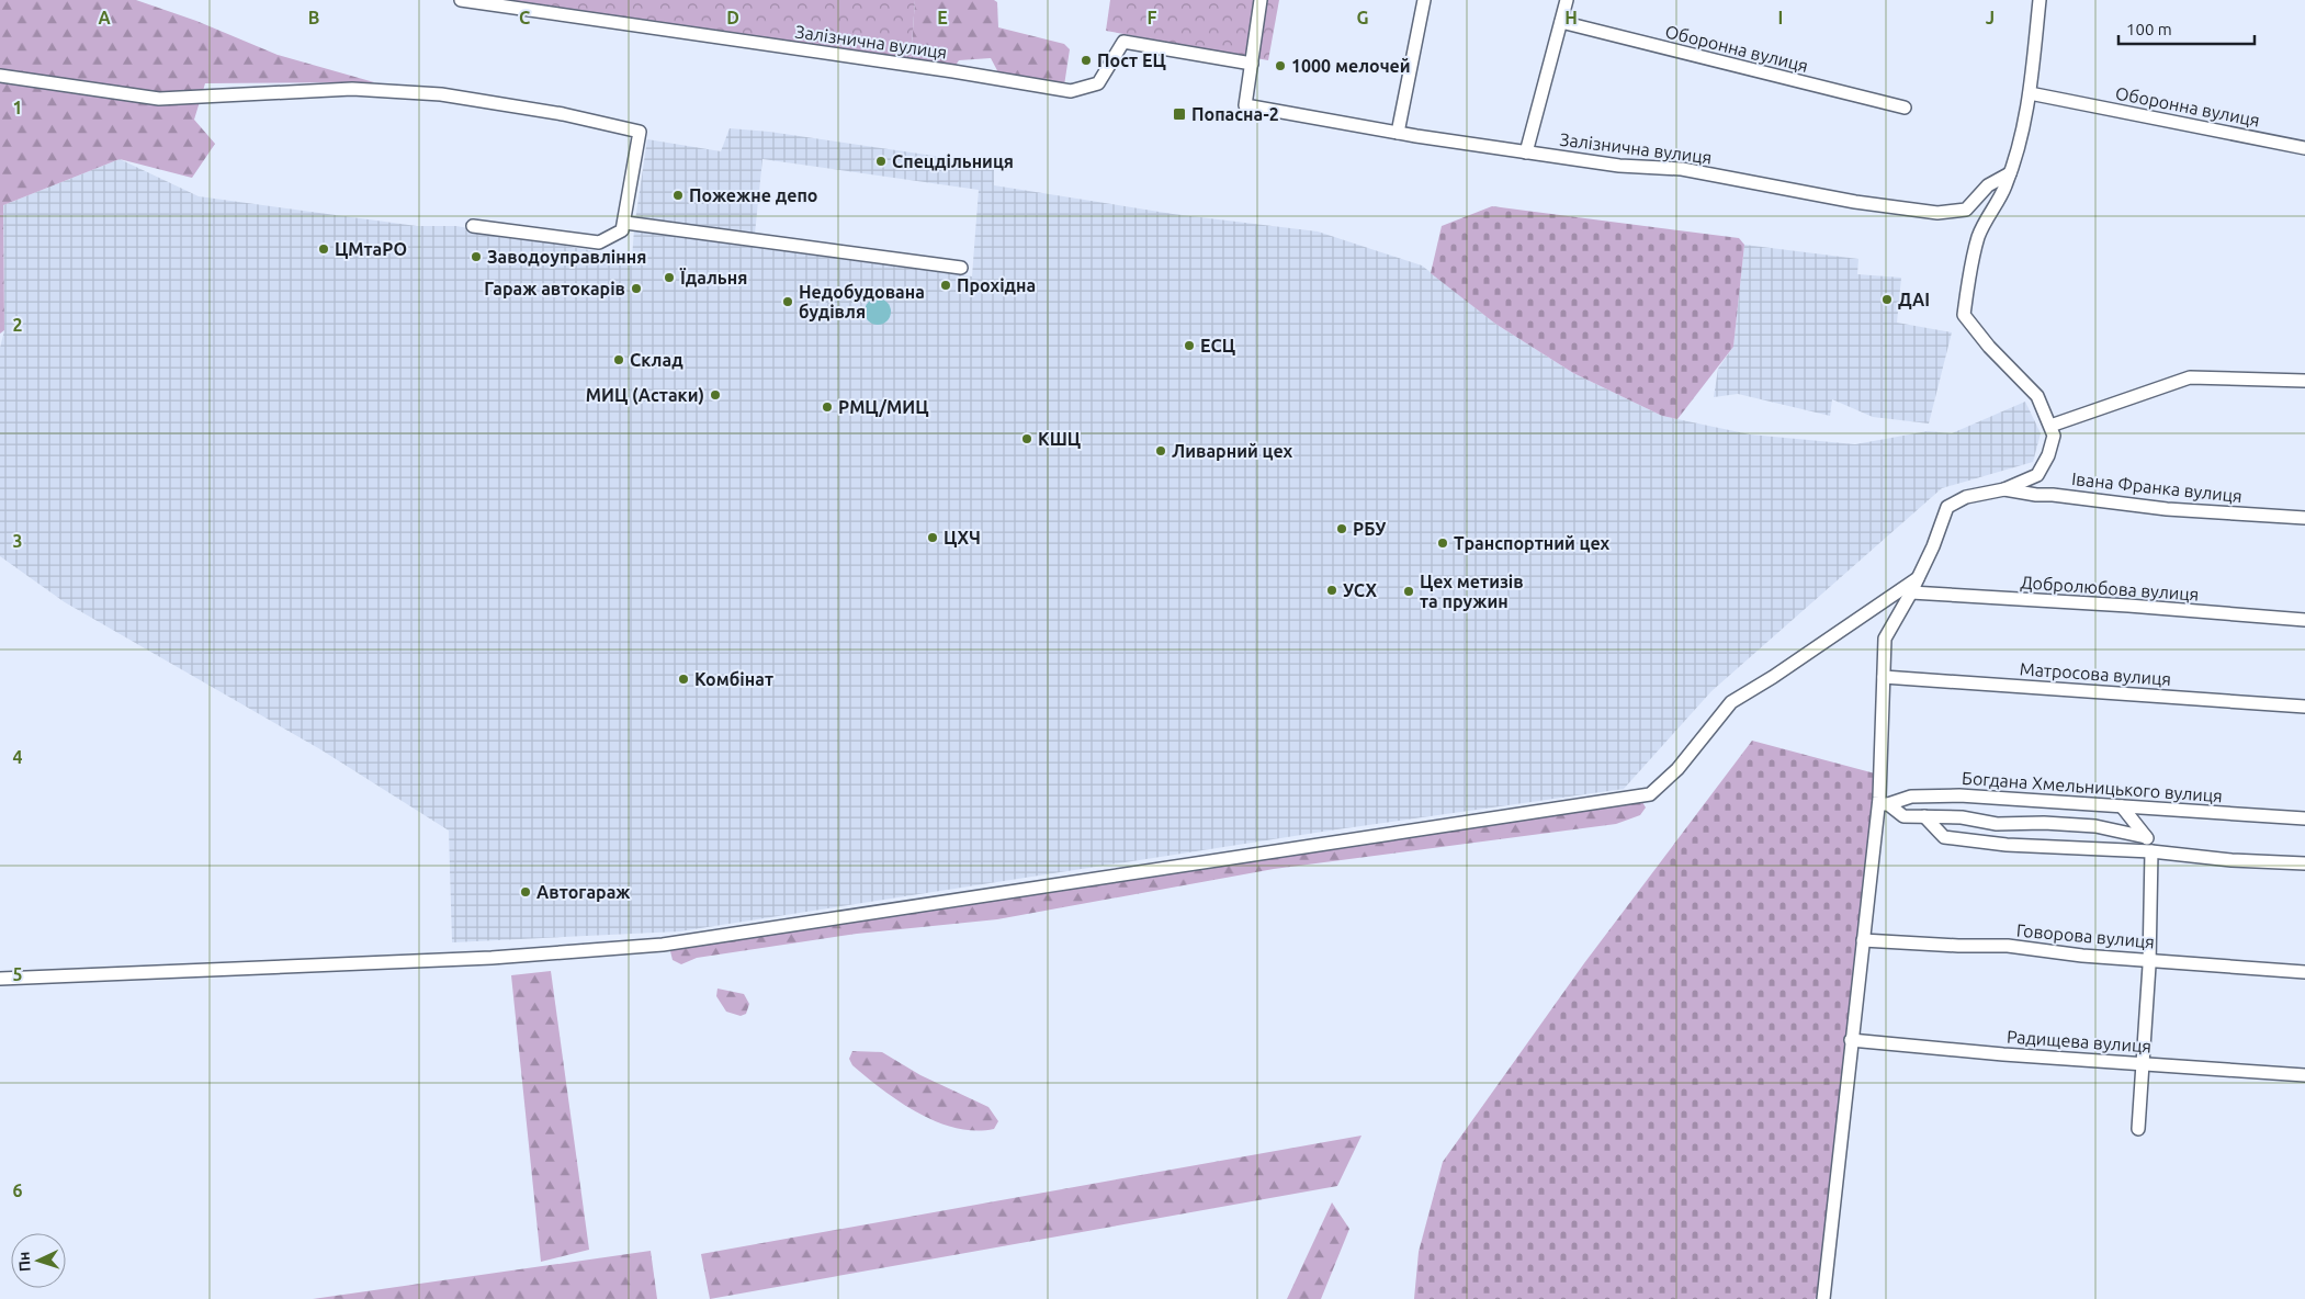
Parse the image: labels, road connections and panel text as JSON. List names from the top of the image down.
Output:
{
  "streets": {
    "street": [
      "Залізнична вулиця",
      "Оборонна вулиця",
      "Івана Франка вулиця",
      "Добролюбова вулиця",
      "Матросова вулиця",
      "Богдана Хмельницького вулиця",
      "Говорова вулиця",
      "Радищева вулиця"
    ]
  },
  "places": {
    "other": [
      "Пост ЕЦ",
      "1000 мелочей",
      "Спецдільниця",
      "Пожежне депо",
      "ЦМтаРО",
      "Заводоуправління",
      "Їдальня",
      "Прохідна",
      "Гараж автокарів",
      "ДАІ",
      "Недобудована будівля",
      "ЕСЦ",
      "Склад",
      "МИЦ (Астаки)",
      "РМЦ/МИЦ",
      "КШЦ",
      "Ливарний цех",
      "РБУ",
      "ЦХЧ",
      "Транспортний цех",
      "УСХ",
      "Цех метизів та пружин",
      "Комбінат",
      "Автогараж"
    ],
    "transit": ["Попасна-2"]
  },
  "scale_bar": "100 m",
  "north": "left",
  "grid": {
    "columns": [
      "A",
      "B",
      "C",
      "D",
      "E",
      "F",
      "G",
      "H",
      "I",
      "J"
    ],
    "rows": [
      "1",
      "2",
      "3",
      "4",
      "5",
      "6"
    ]
  }
}
